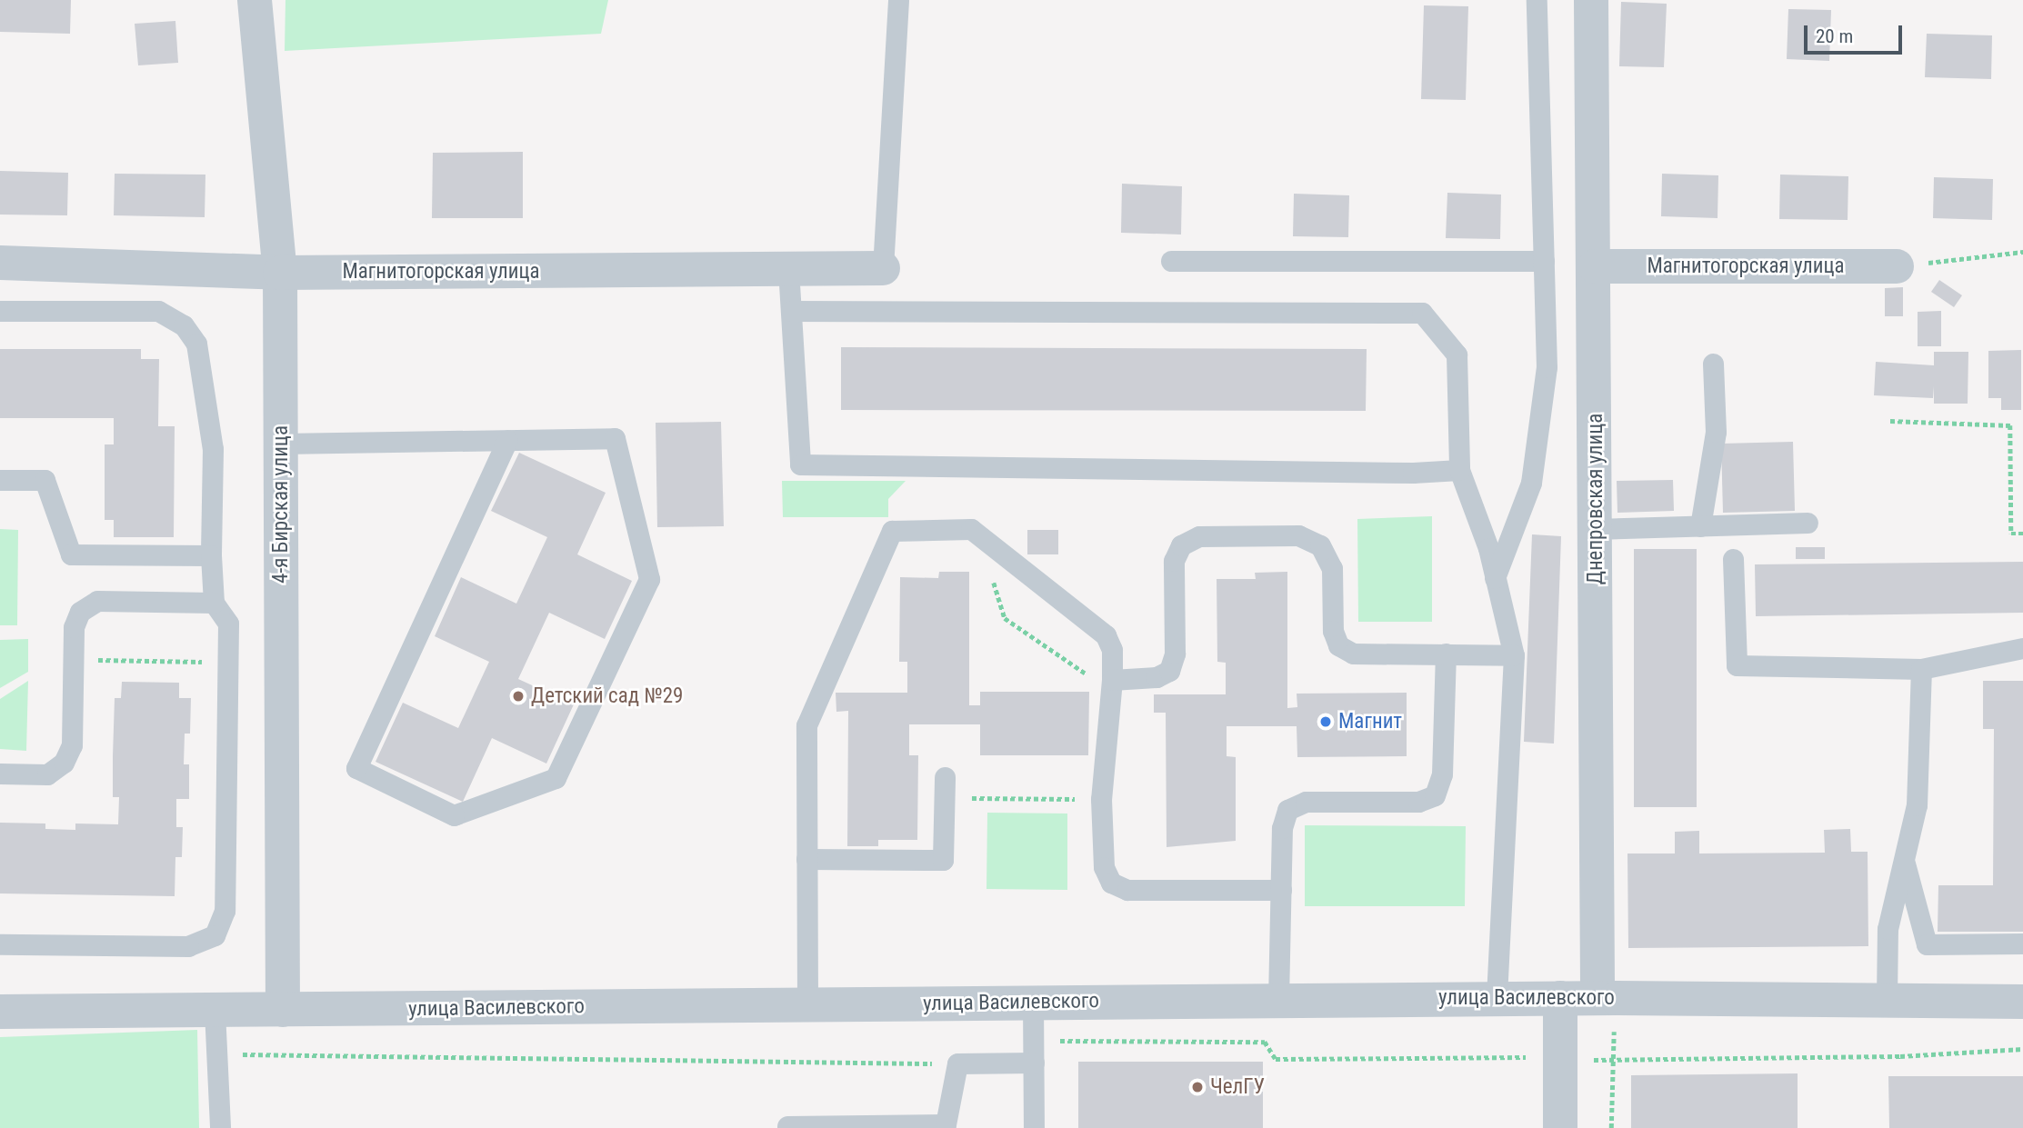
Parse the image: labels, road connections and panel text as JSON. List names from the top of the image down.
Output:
{
  "streets": {
    "street": [
      "Магнитогорская улица",
      "Днепровская улица",
      "4-я Бирская улица",
      "улица Василевского"
    ]
  },
  "crossings": [
    ["Магнитогорская улица", "Днепровская улица"],
    ["Магнитогорская улица", "4-я Бирская улица"],
    ["Днепровская улица", "улица Василевского"],
    ["4-я Бирская улица", "улица Василевского"]
  ],
  "places": ["Детский сад №29", "Магнит", "ЧелГУ"],
  "scale_bar": "20 m"
}
